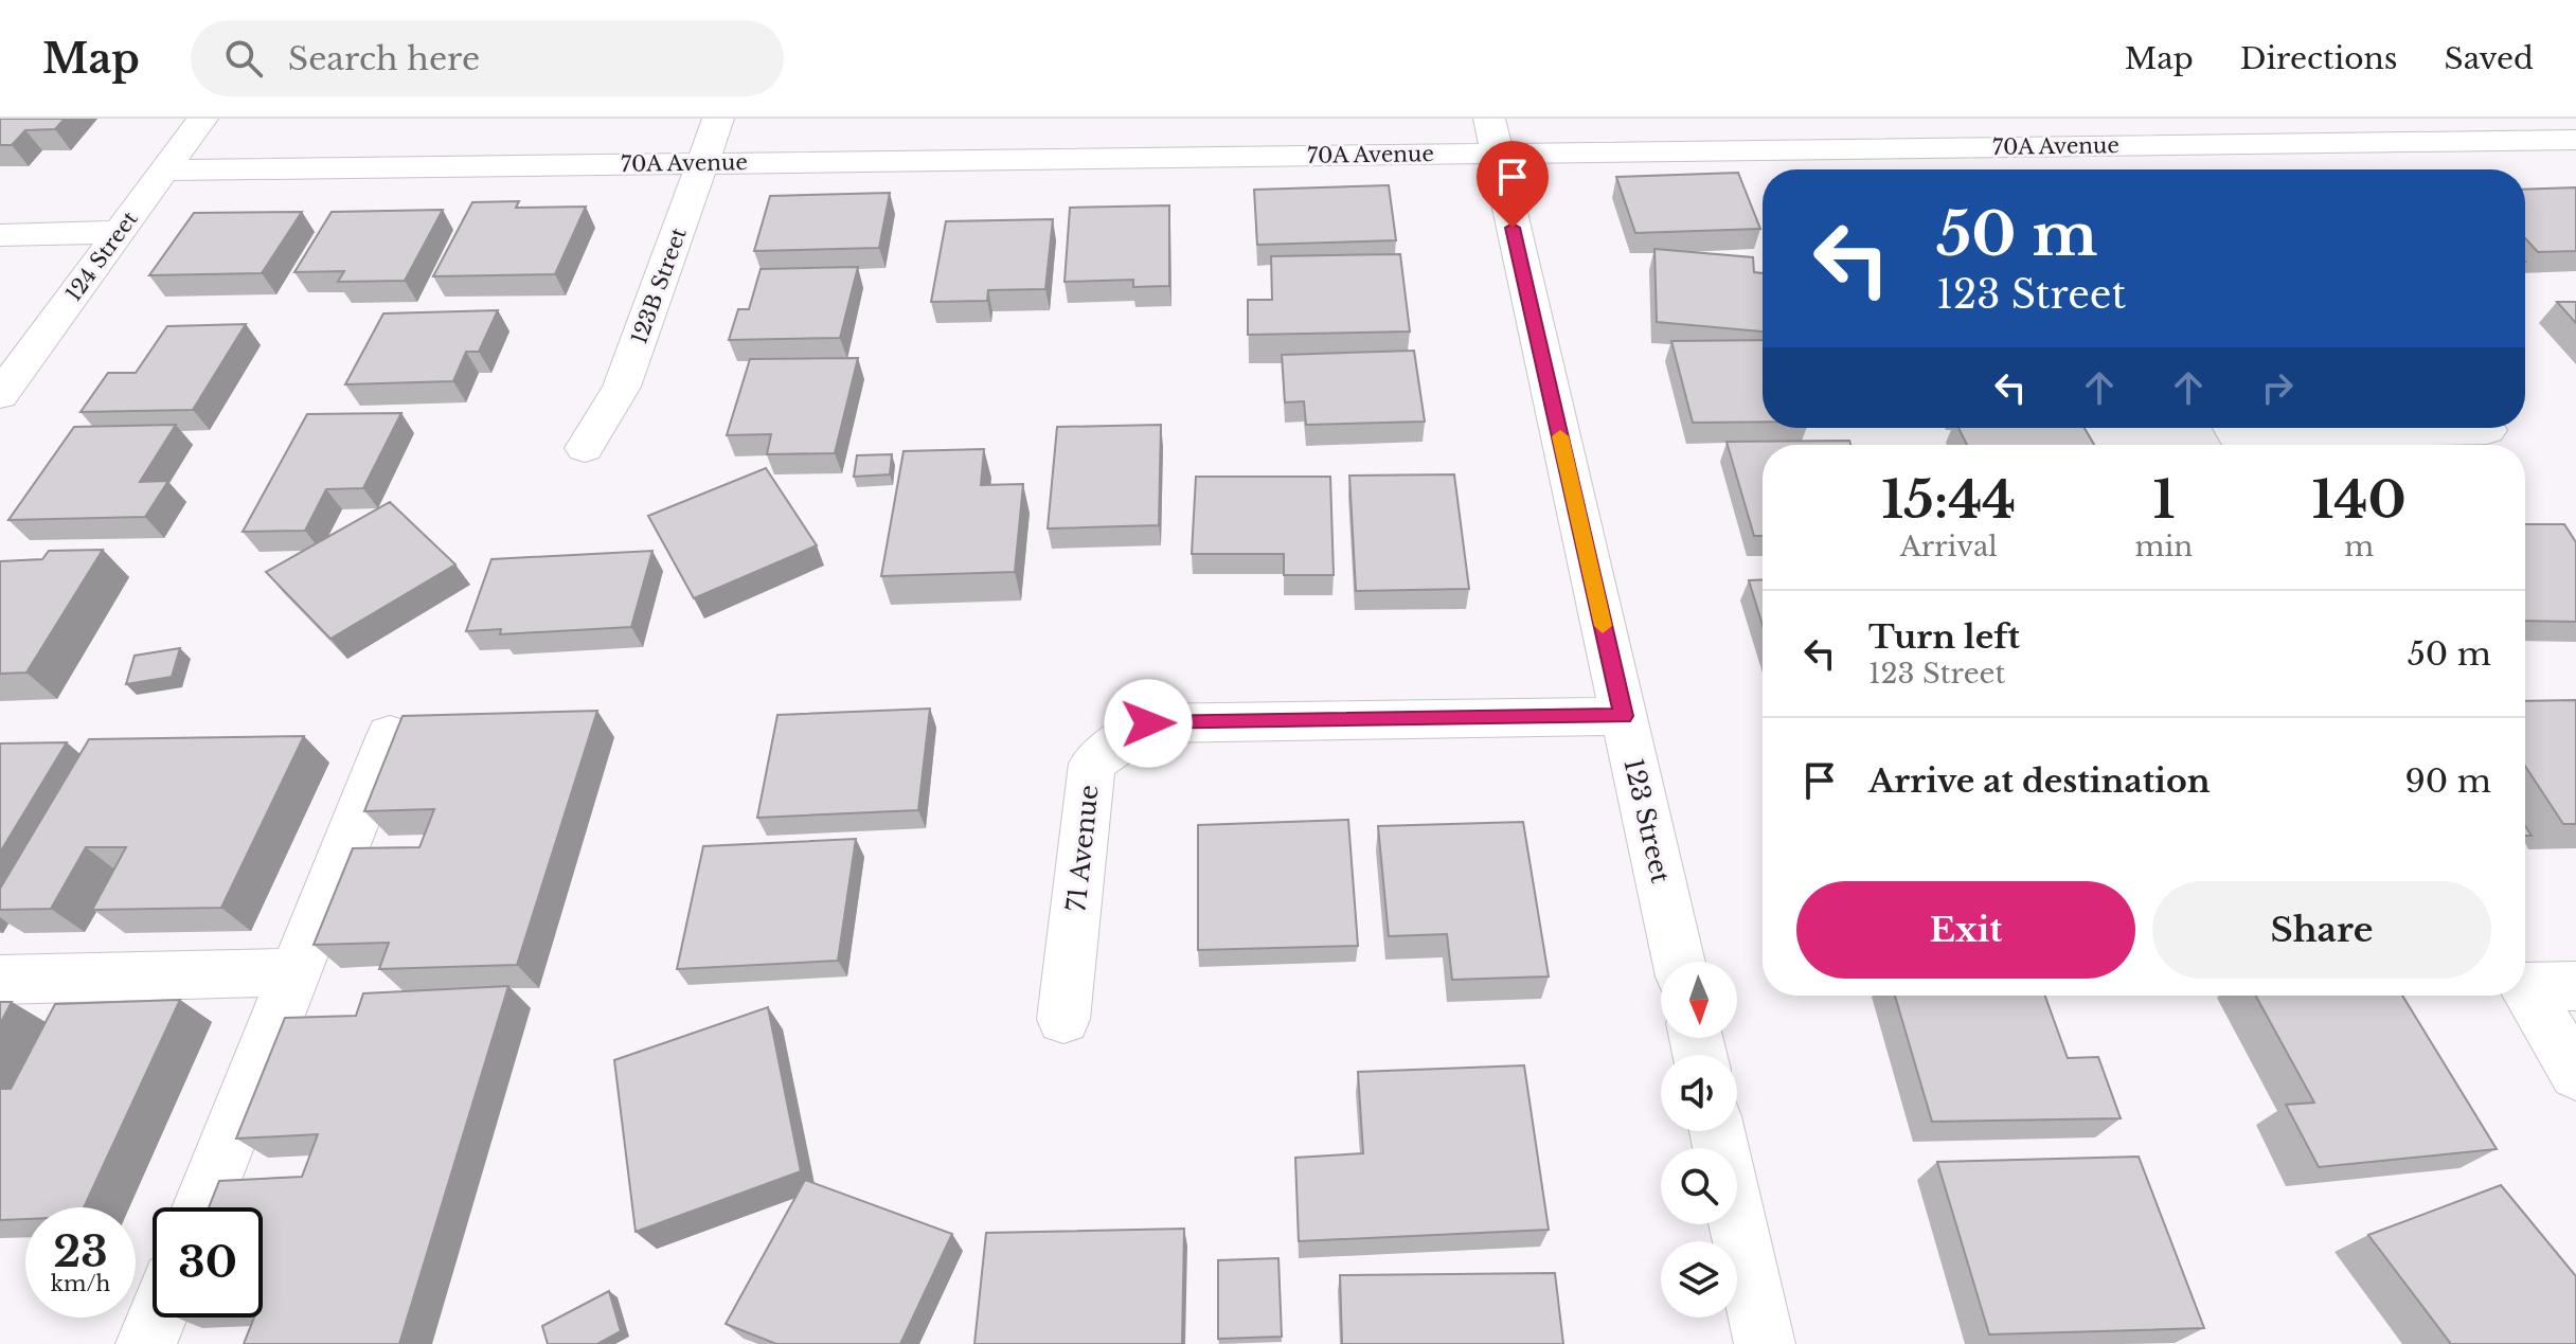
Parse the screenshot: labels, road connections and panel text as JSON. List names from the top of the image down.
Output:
{
  "streets": {
    "street": [
      "70A Avenue",
      "124 Street",
      "123B Street",
      "123 Street",
      "71 Avenue"
    ]
  },
  "crossings": [
    ["70A Avenue", "124 Street"],
    ["70A Avenue", "123B Street"],
    ["70A Avenue", "123 Street"],
    ["123 Street", "71 Avenue"]
  ],
  "north": "bottom",
  "page": {
    "header": "Map",
    "search": "Search here",
    "nav": ["Map", "Directions", "Saved"],
    "turn": ["50 m", "123 Street"],
    "eta": [
      "15:44",
      "Arrival",
      "1",
      "min",
      "140",
      "m"
    ],
    "list": [
      {
        "name": "Turn left",
        "note": "123 Street",
        "value": "50 m"
      },
      {
        "name": "Arrive at destination",
        "value": "90 m"
      }
    ],
    "buttons": ["Exit", "Share"],
    "speed": "23 km/h",
    "limit": "30"
  }
}
